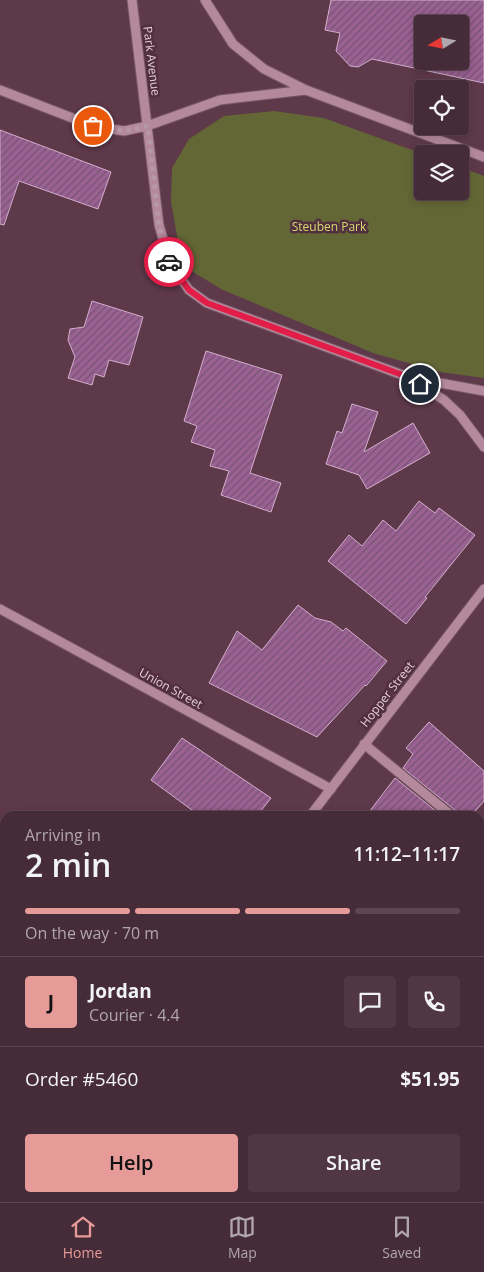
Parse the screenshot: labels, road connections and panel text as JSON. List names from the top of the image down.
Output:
{
  "streets": {
    "street": ["Park Avenue", "Union Street", "Hopper Street"]
  },
  "crossings": [
    ["Union Street", "Hopper Street"]
  ],
  "parks": ["Steuben Park"],
  "north": "left",
  "page": {
    "heading": ["2 min", "Arriving in", "11:12–11:17"],
    "panel": [
      "Jordan",
      "Courier · 4.4",
      "Order #5460",
      "$51.95"
    ],
    "bar": "On the way · 70 m",
    "round": "J",
    "buttons": ["Help", "Share"],
    "tabs": ["Home", "Map", "Saved"]
  }
}
